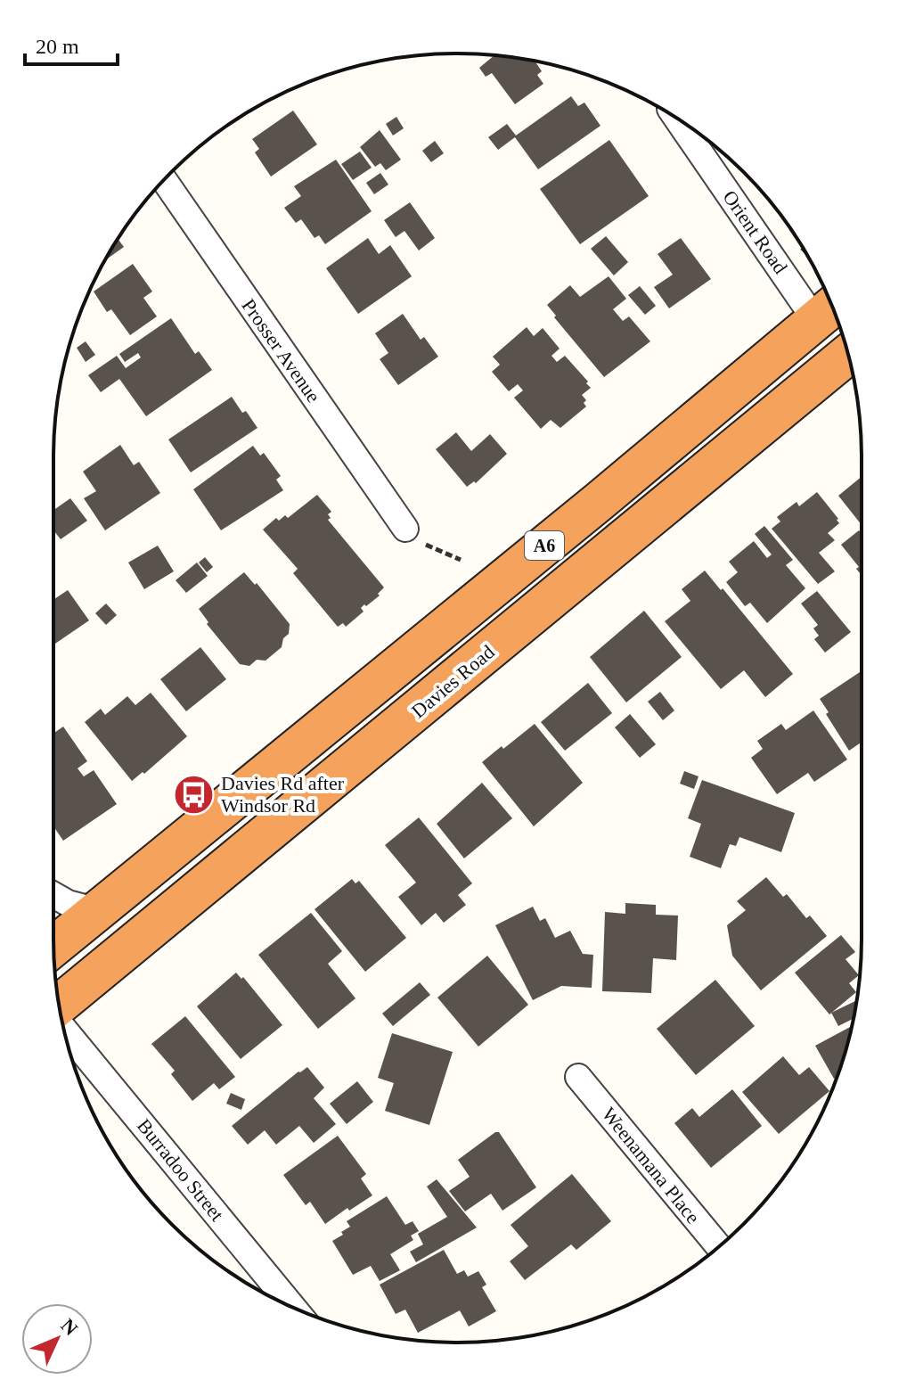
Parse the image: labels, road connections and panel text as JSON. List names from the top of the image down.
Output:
{
  "streets": {
    "highway": ["A6", "Davies Road"],
    "street": [
      "Orient Road",
      "Prosser Avenue",
      "Weenamana Place",
      "Burradoo Street"
    ]
  },
  "crossings": [
    ["Orient Road", "A6"]
  ],
  "places": {
    "bus stop": ["Davies Rd after Windsor Rd"]
  },
  "scale_bar": "20 m",
  "north": "top right"
}
